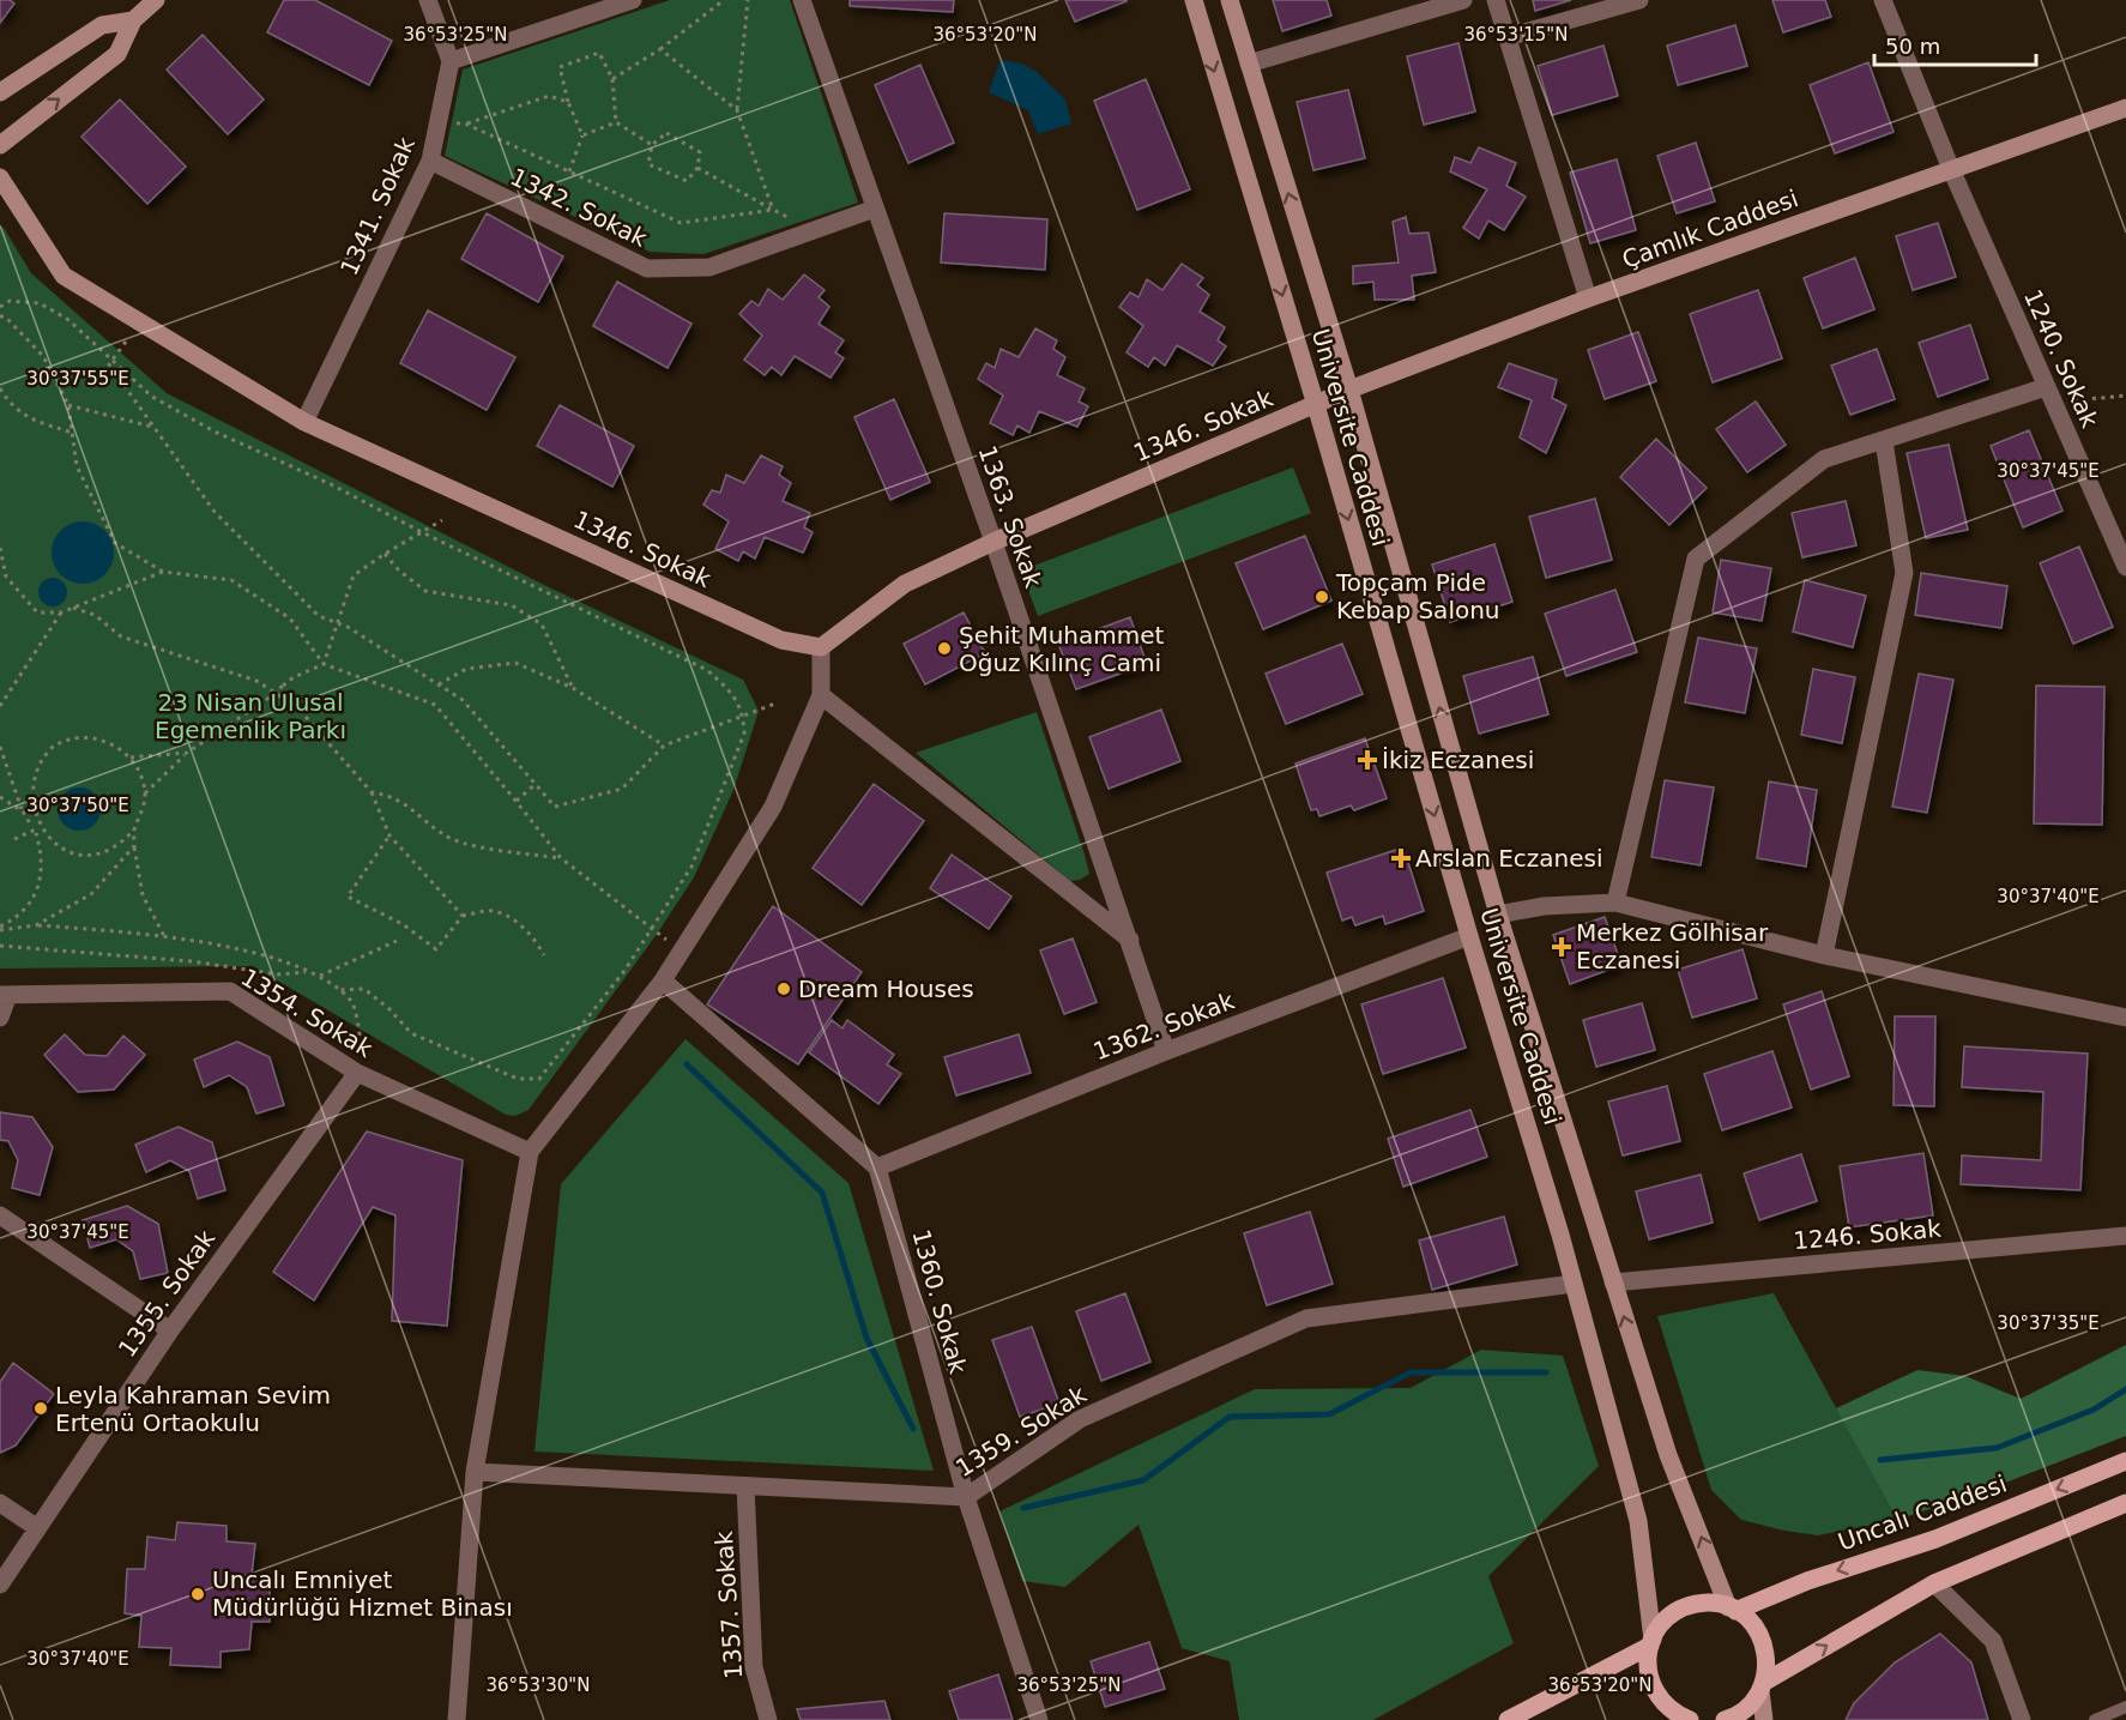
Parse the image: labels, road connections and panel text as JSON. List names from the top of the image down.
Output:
{
  "streets": {
    "main road": ["Uncalı Caddesi"],
    "street": [
      "1341. Sokak",
      "1342. Sokak",
      "Çamlık Caddesi",
      "1240. Sokak",
      "1346. Sokak",
      "Universite Caddesi",
      "1363. Sokak",
      "1354. Sokak",
      "1362. Sokak",
      "1246. Sokak",
      "1355. Sokak",
      "1360. Sokak",
      "1359. Sokak",
      "1357. Sokak"
    ]
  },
  "crossings": [
    ["1341. Sokak", "1342. Sokak"],
    ["1341. Sokak", "1346. Sokak"],
    ["1342. Sokak", "1363. Sokak"],
    ["Çamlık Caddesi", "1240. Sokak"],
    ["Çamlık Caddesi", "1346. Sokak"],
    ["Çamlık Caddesi", "Universite Caddesi"],
    ["1346. Sokak", "Universite Caddesi"],
    ["1346. Sokak", "1363. Sokak"],
    ["Universite Caddesi", "1362. Sokak"],
    ["Universite Caddesi", "1246. Sokak"],
    ["Universite Caddesi", "1359. Sokak"],
    ["Universite Caddesi", "Uncalı Caddesi"],
    ["1363. Sokak", "1362. Sokak"],
    ["1354. Sokak", "1355. Sokak"],
    ["1362. Sokak", "1360. Sokak"],
    ["1360. Sokak", "1359. Sokak"],
    ["1359. Sokak", "1357. Sokak"]
  ],
  "parks": ["23 Nisan Ulusal Egemenlik Parkı"],
  "places": {
    "other": [
      "Topçam Pide Kebap Salonu",
      "Şehit Muhammet Oğuz Kılınç Cami",
      "Dream Houses",
      "Leyla Kahraman Sevim Ertenü Ortaokulu",
      "Uncalı Emniyet Müdürlüğü Hizmet Binası"
    ],
    "health": ["İkiz Eczanesi", "Arslan Eczanesi", "Merkez Gölhisar Eczanesi"]
  },
  "scale_bar": "50 m",
  "coordinates": [
    "36°53'25\"N",
    "36°53'20\"N",
    "36°53'15\"N",
    "30°37'55\"E",
    "30°37'45\"E",
    "30°37'50\"E",
    "30°37'40\"E",
    "30°37'35\"E",
    "36°53'30\"N"
  ]
}
